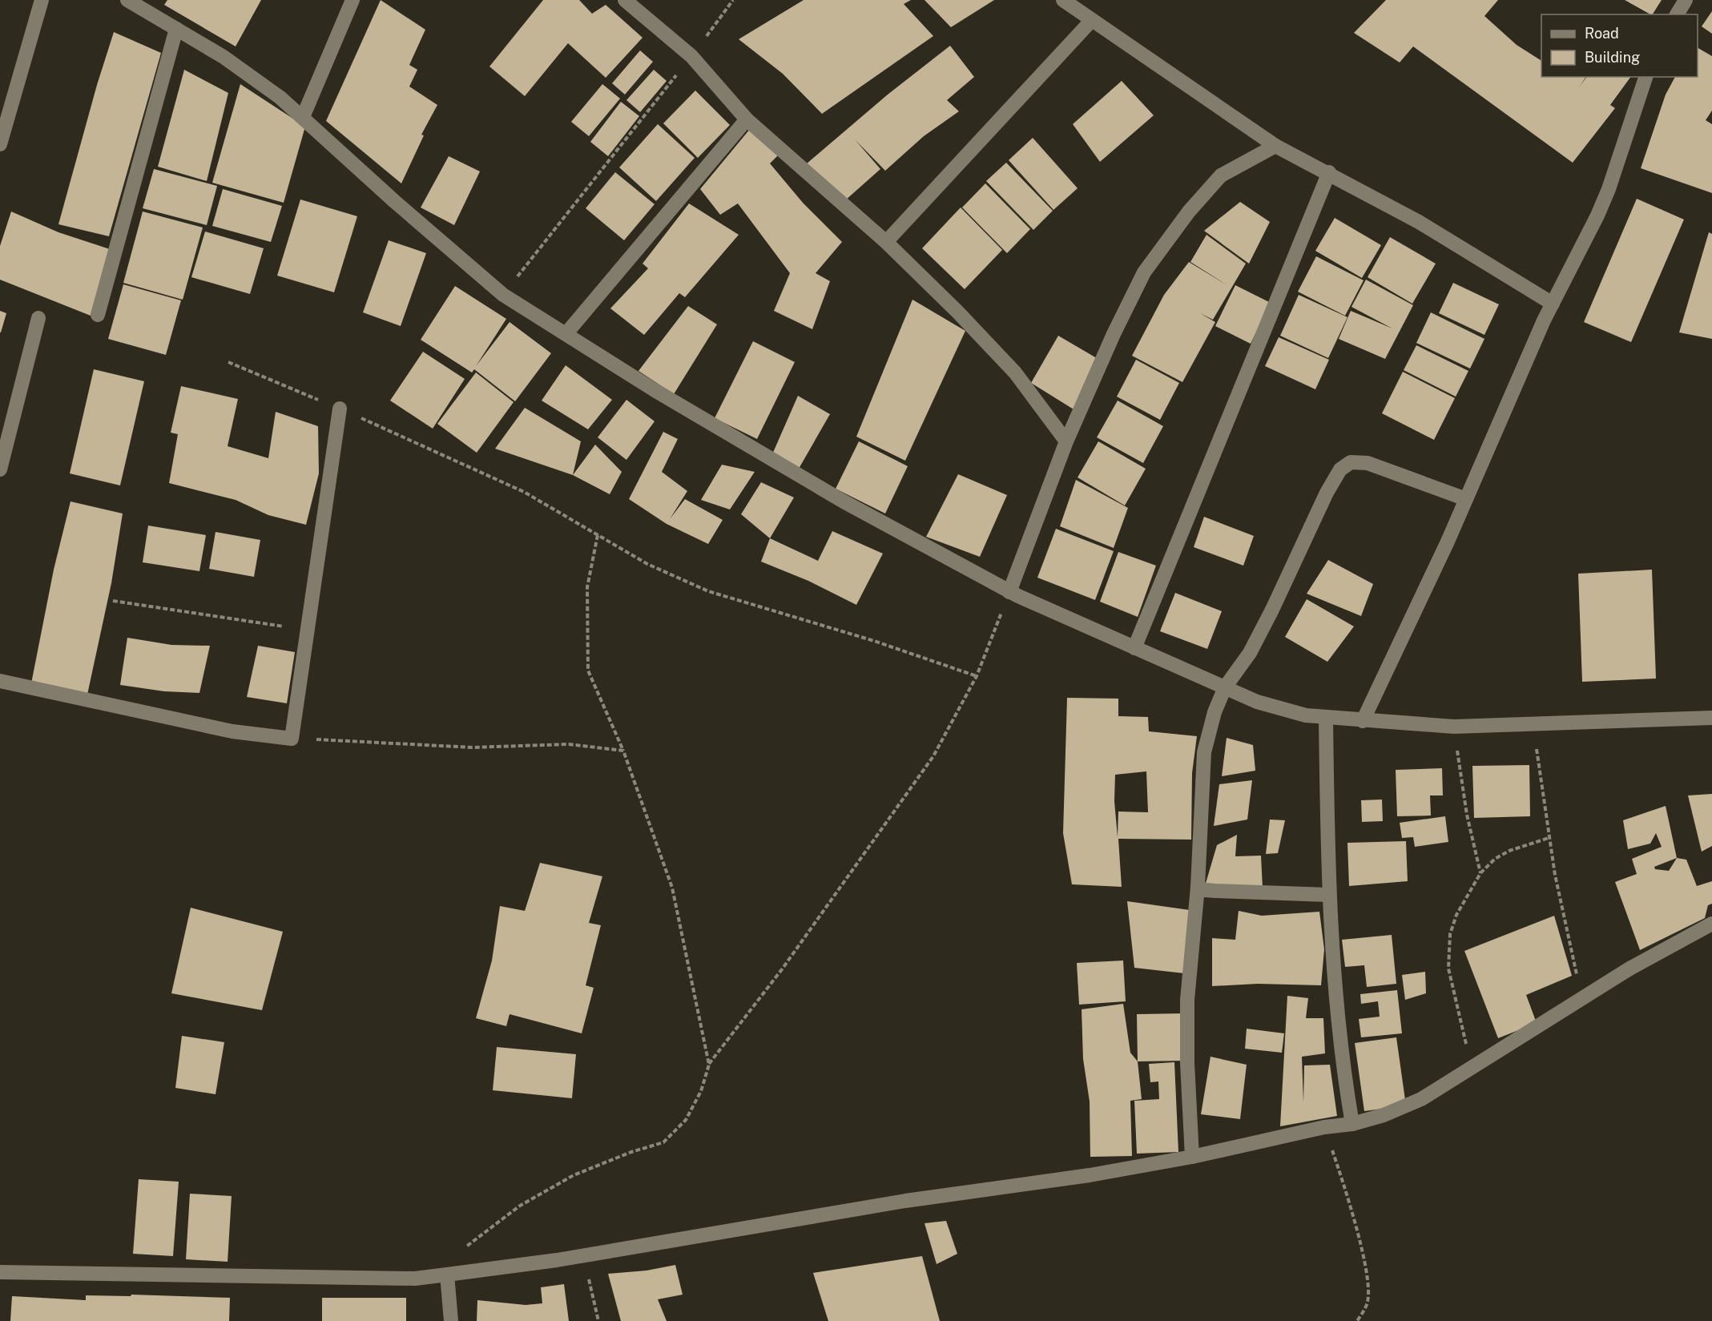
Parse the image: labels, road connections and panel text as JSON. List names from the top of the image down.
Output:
{
  "legend": ["Road", "Building"]
}
